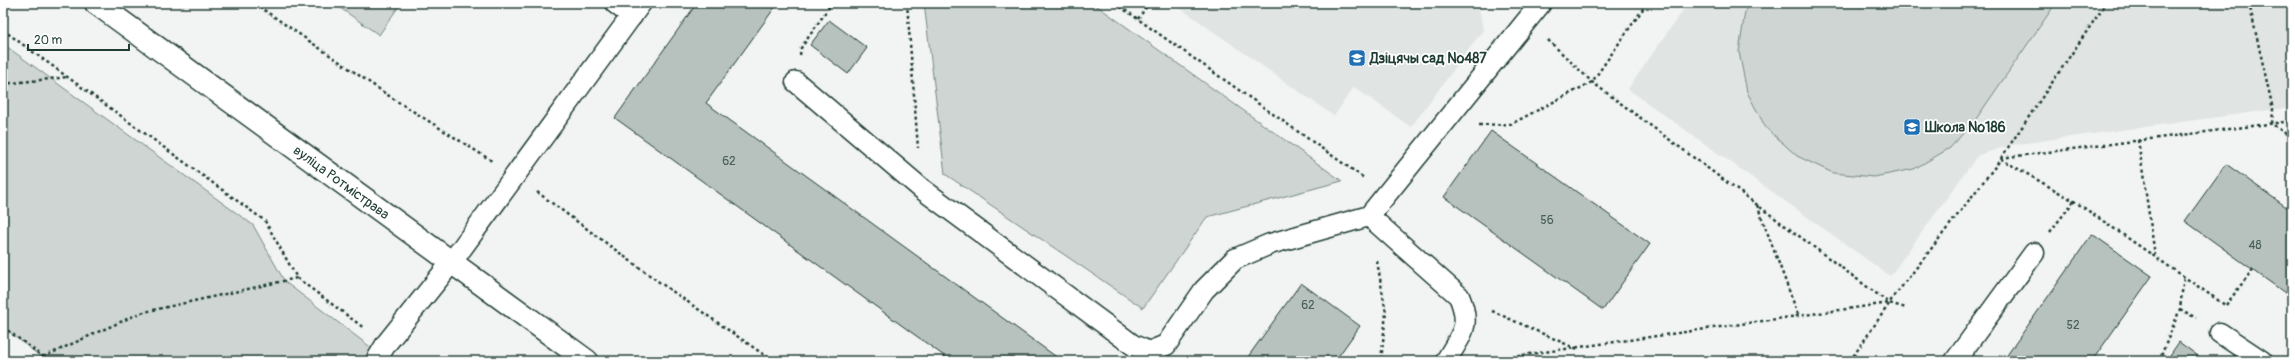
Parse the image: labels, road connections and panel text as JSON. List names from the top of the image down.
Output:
{
  "streets": {
    "street": ["вуліца Ротмістрава"]
  },
  "places": {
    "school or university": ["Дзіцячы сад №487", "Школа №186"]
  },
  "house_numbers": [
    "62",
    "56",
    "48",
    "62",
    "52"
  ],
  "scale_bar": "20 m"
}
